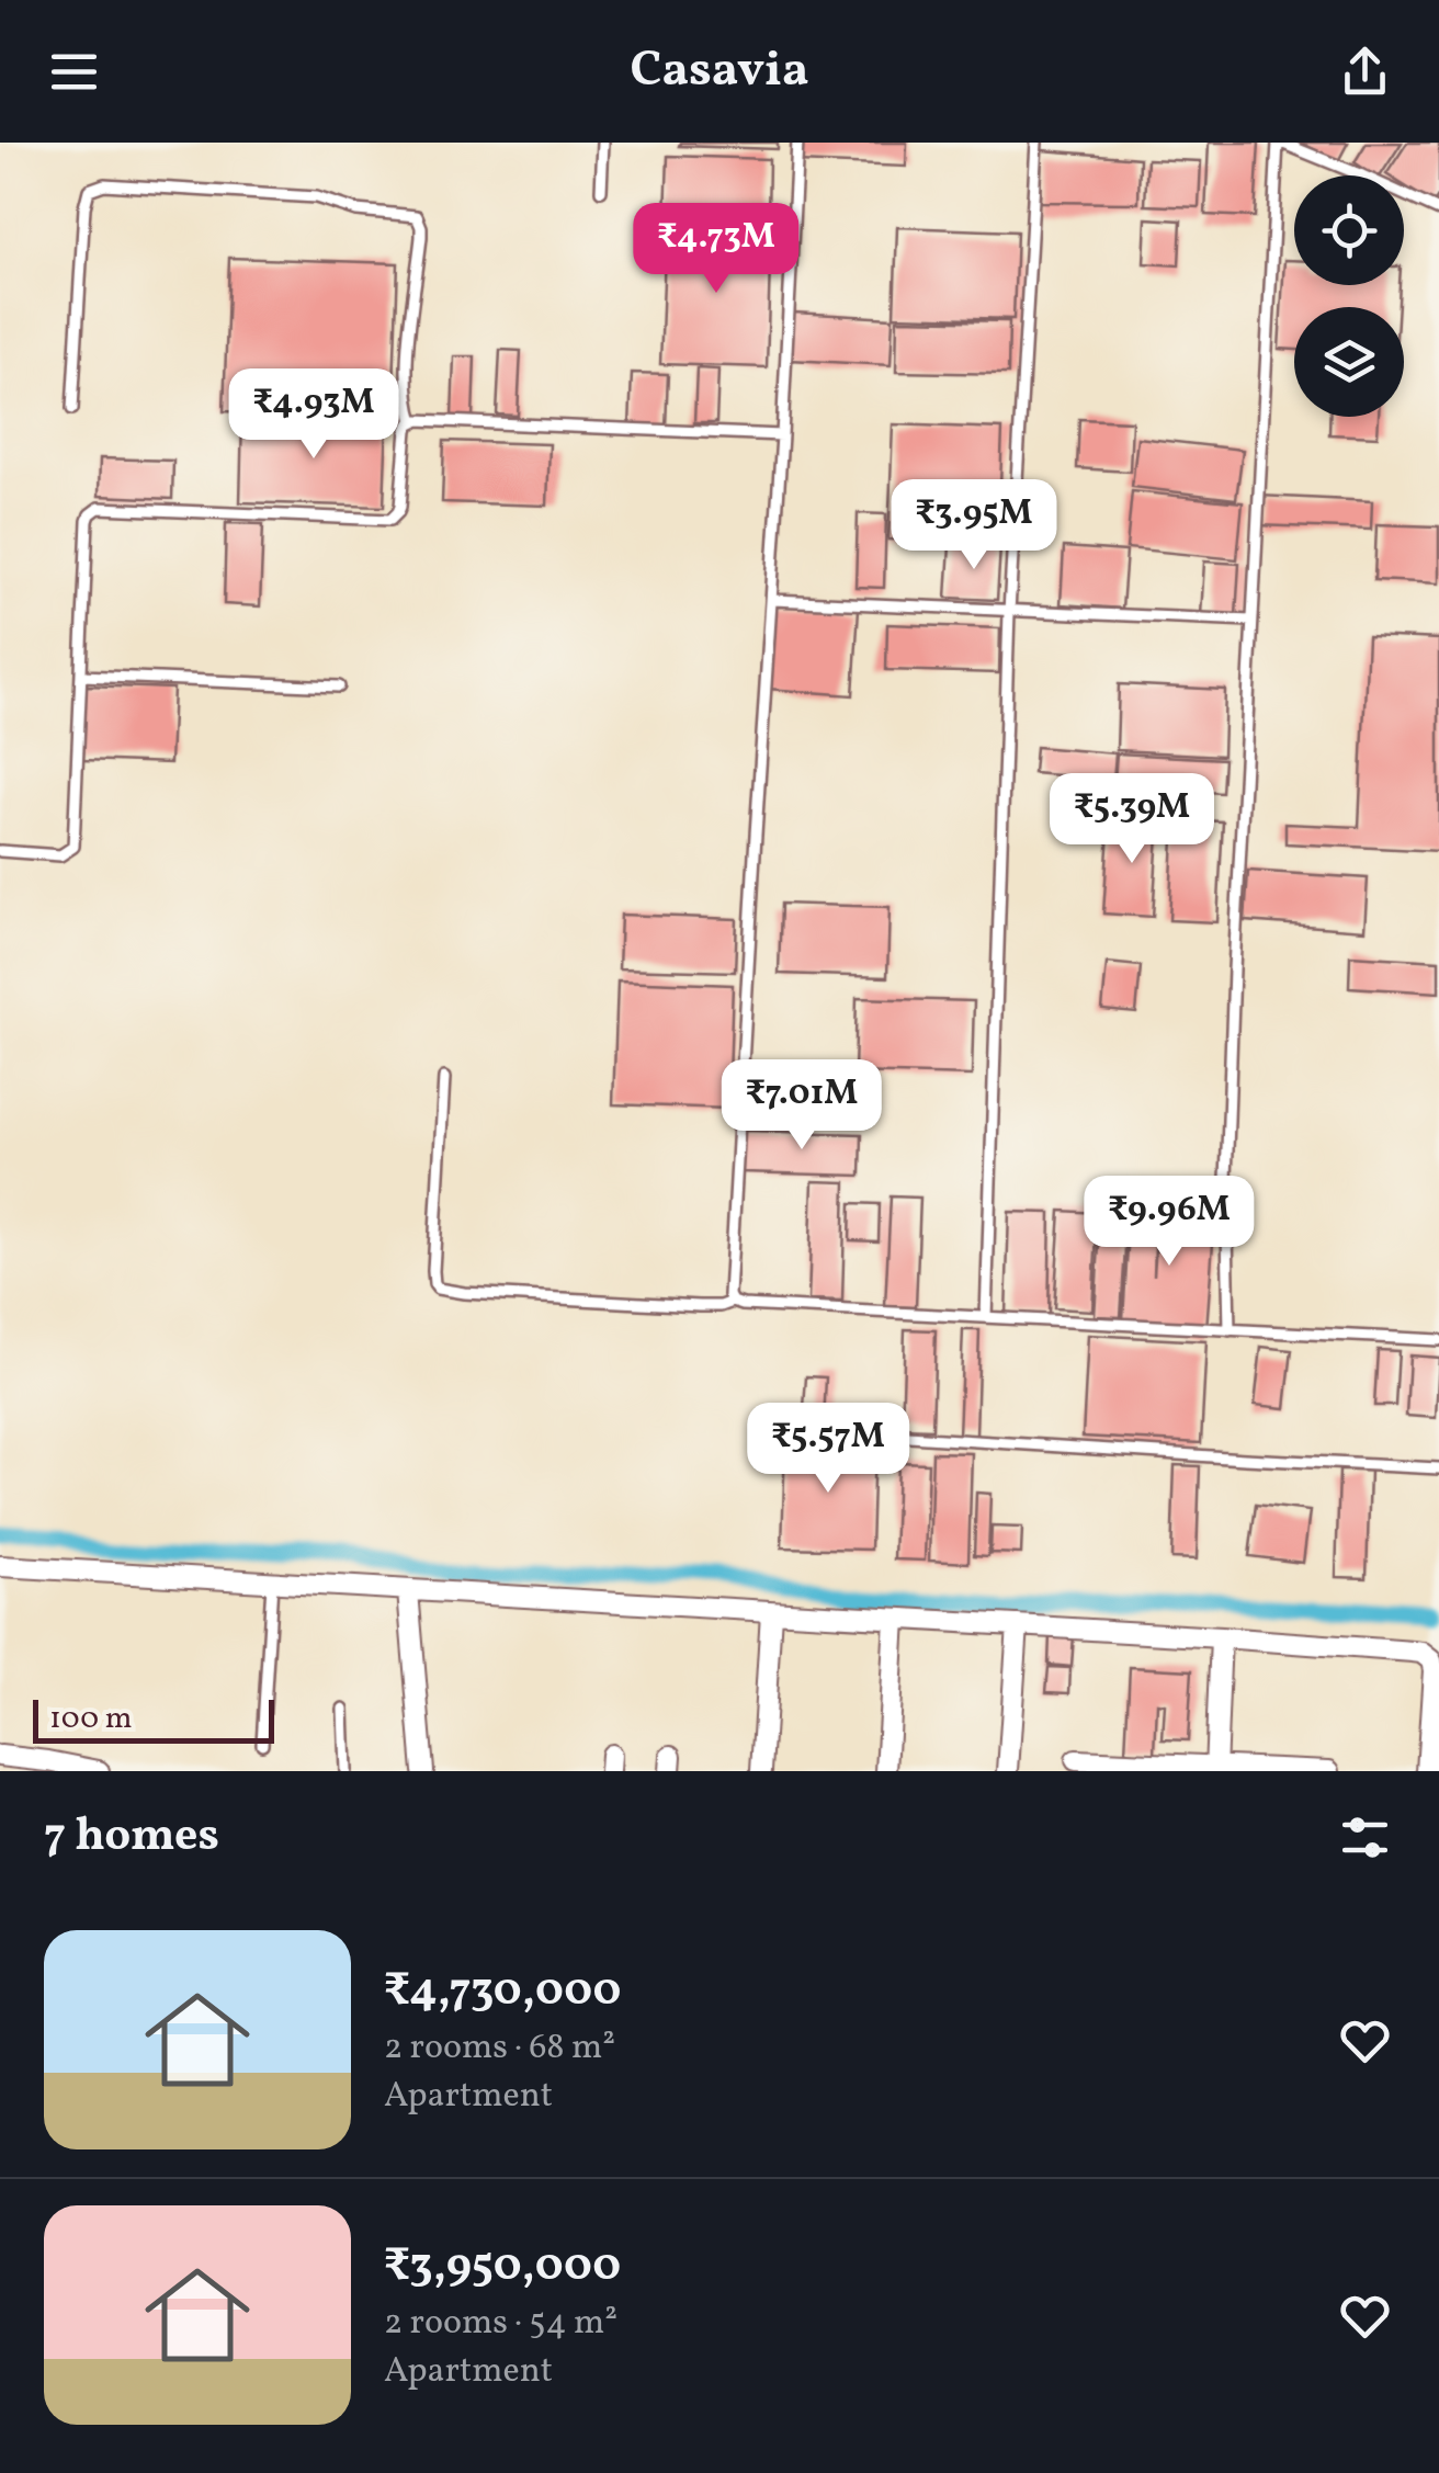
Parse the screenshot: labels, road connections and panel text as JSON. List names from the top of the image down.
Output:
{
  "scale_bar": "100 m",
  "page": {
    "header": "Casavia",
    "price": [
      "₹4.73M",
      "₹4.93M",
      "₹3.95M",
      "₹5.39M",
      "₹7.01M",
      "₹9.96M",
      "₹5.57M"
    ],
    "scale": "100 m",
    "heading": "7 homes",
    "list": [
      {
        "name": "₹4,730,000",
        "note": "2 rooms · 68 m² · Apartment"
      },
      {
        "name": "₹3,950,000",
        "note": "2 rooms · 54 m² · Apartment"
      }
    ]
  }
}
